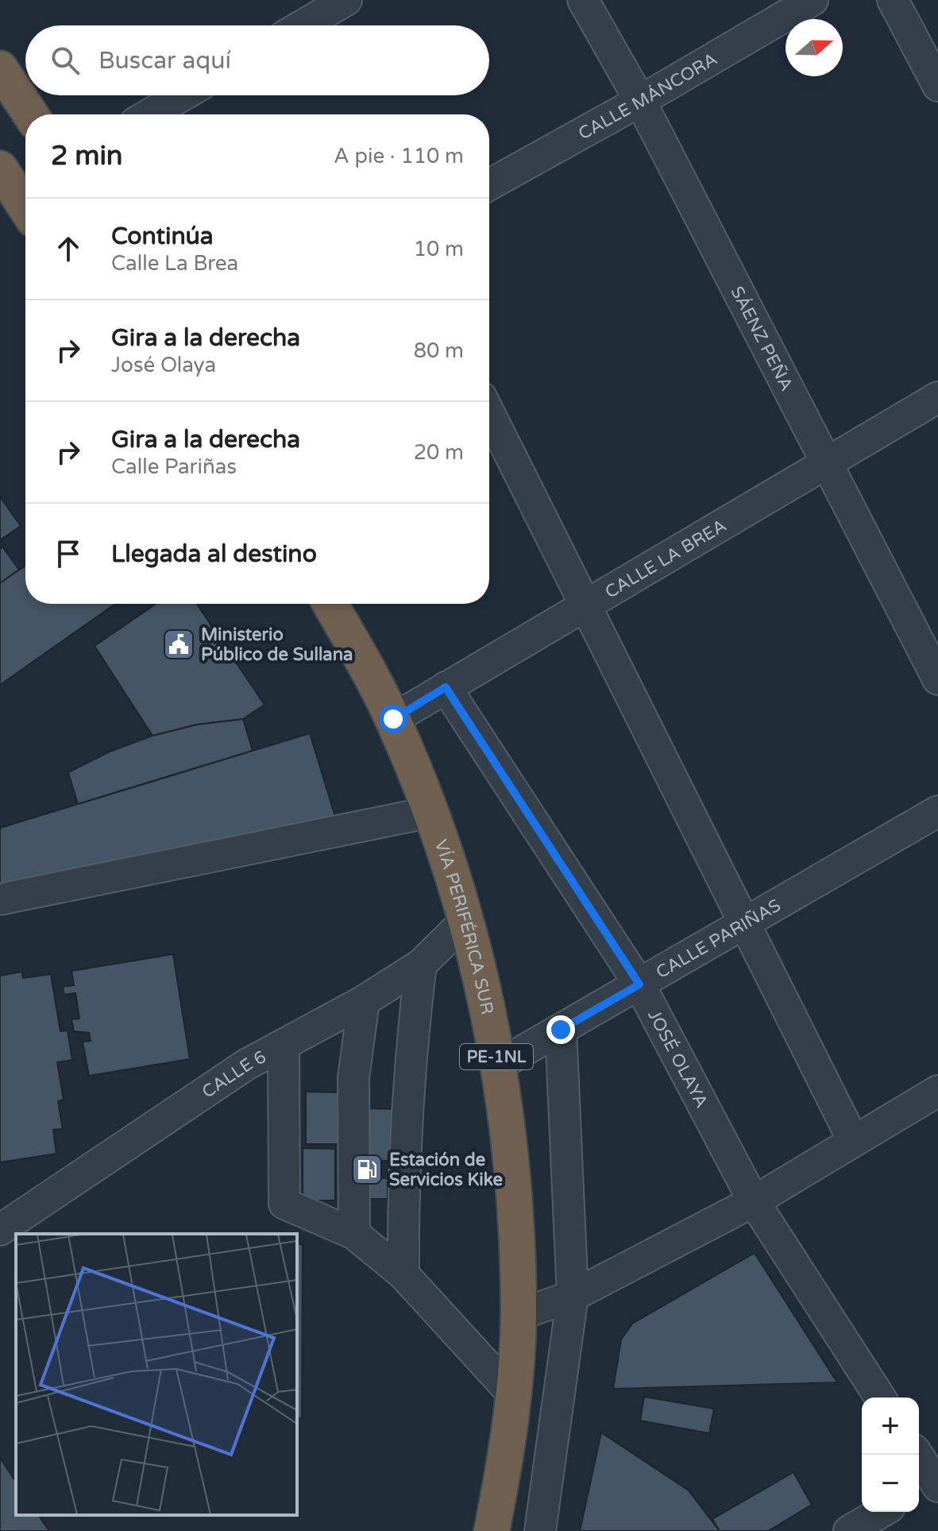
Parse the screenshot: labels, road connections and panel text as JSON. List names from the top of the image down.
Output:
{
  "streets": {
    "highway": ["VÍA PERIFÉRICA SUR", "PE-1NL"],
    "street": [
      "CALLE MÁNCORA",
      "SÁENZ PEÑA",
      "CALLE LA BREA",
      "CALLE PARIÑAS",
      "JOSÉ OLAYA",
      "CALLE 6"
    ]
  },
  "crossings": [
    ["CALLE MÁNCORA", "SÁENZ PEÑA"],
    ["SÁENZ PEÑA", "CALLE LA BREA"],
    ["CALLE LA BREA", "VÍA PERIFÉRICA SUR"],
    ["CALLE LA BREA", "JOSÉ OLAYA"],
    ["VÍA PERIFÉRICA SUR", "CALLE PARIÑAS"],
    ["VÍA PERIFÉRICA SUR", "CALLE 6"],
    ["CALLE PARIÑAS", "JOSÉ OLAYA"]
  ],
  "places": {
    "public building": ["Ministerio Público de Sullana"],
    "fuel station": ["Estación de Servicios Kike"]
  },
  "north": "right",
  "page": {
    "search": "Buscar aquí",
    "heading": ["2 min", "A pie · 110 m"],
    "list": [
      ["Continúa", "Calle La Brea", "10 m"],
      ["Gira a la derecha", "José Olaya", "80 m"],
      ["Gira a la derecha", "Calle Pariñas", "20 m"],
      "Llegada al destino"
    ],
    "map_buttons": ["+", "−"]
  }
}
